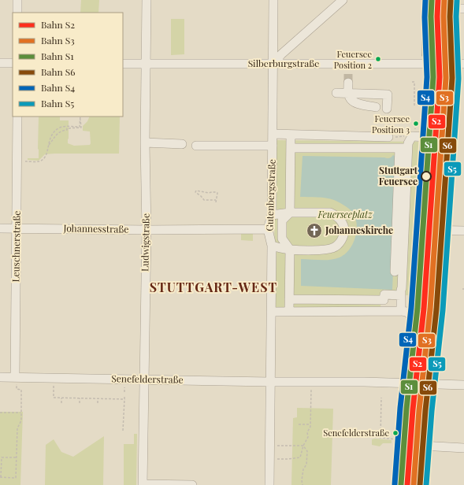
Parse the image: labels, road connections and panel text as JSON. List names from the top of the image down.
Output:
{
  "streets": {
    "street": [
      "Silberburgstraße",
      "Gutenbergstraße",
      "Johannesstraße",
      "Ludwigstraße",
      "Leuschnerstraße",
      "Senefelderstraße"
    ]
  },
  "crossings": [
    ["Silberburgstraße", "Gutenbergstraße"],
    ["Silberburgstraße", "Ludwigstraße"],
    ["Gutenbergstraße", "Johannesstraße"],
    ["Gutenbergstraße", "Senefelderstraße"],
    ["Johannesstraße", "Ludwigstraße"],
    ["Johannesstraße", "Leuschnerstraße"],
    ["Ludwigstraße", "Senefelderstraße"],
    ["Leuschnerstraße", "Senefelderstraße"]
  ],
  "districts": ["STUTTGART-WEST"],
  "parks": ["Feuerseeplatz"],
  "places": {
    "other": [
      "Feuersee Position 2",
      "Feuersee Position 3",
      "Stuttgart Feuersee",
      "Senefelderstraße"
    ],
    "church": ["Johanneskirche"]
  },
  "lines": [
    "rail line S2",
    "rail line S3",
    "rail line S1",
    "rail line S4",
    "rail line S6",
    "rail line S5"
  ],
  "legend": [
    "Bahn S2",
    "Bahn S3",
    "Bahn S1",
    "Bahn S6",
    "Bahn S4",
    "Bahn S5"
  ]
}
